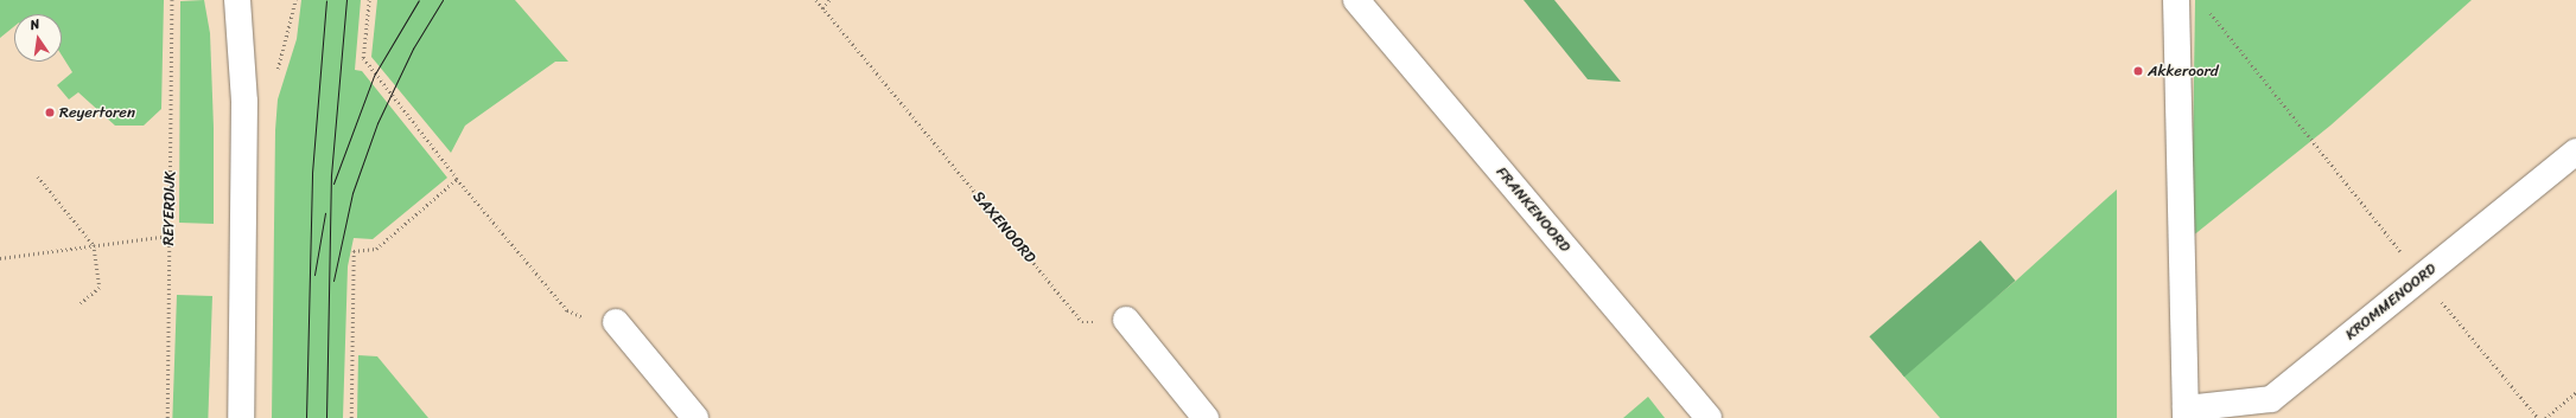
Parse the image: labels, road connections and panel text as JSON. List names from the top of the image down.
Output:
{
  "streets": {
    "street": ["FRANKENOORD", "KROMMENOORD"],
    "path": ["REYERDIJK", "SAXENOORD"]
  },
  "places": ["Akkeroord", "Reyertoren"],
  "north": "top"
}
